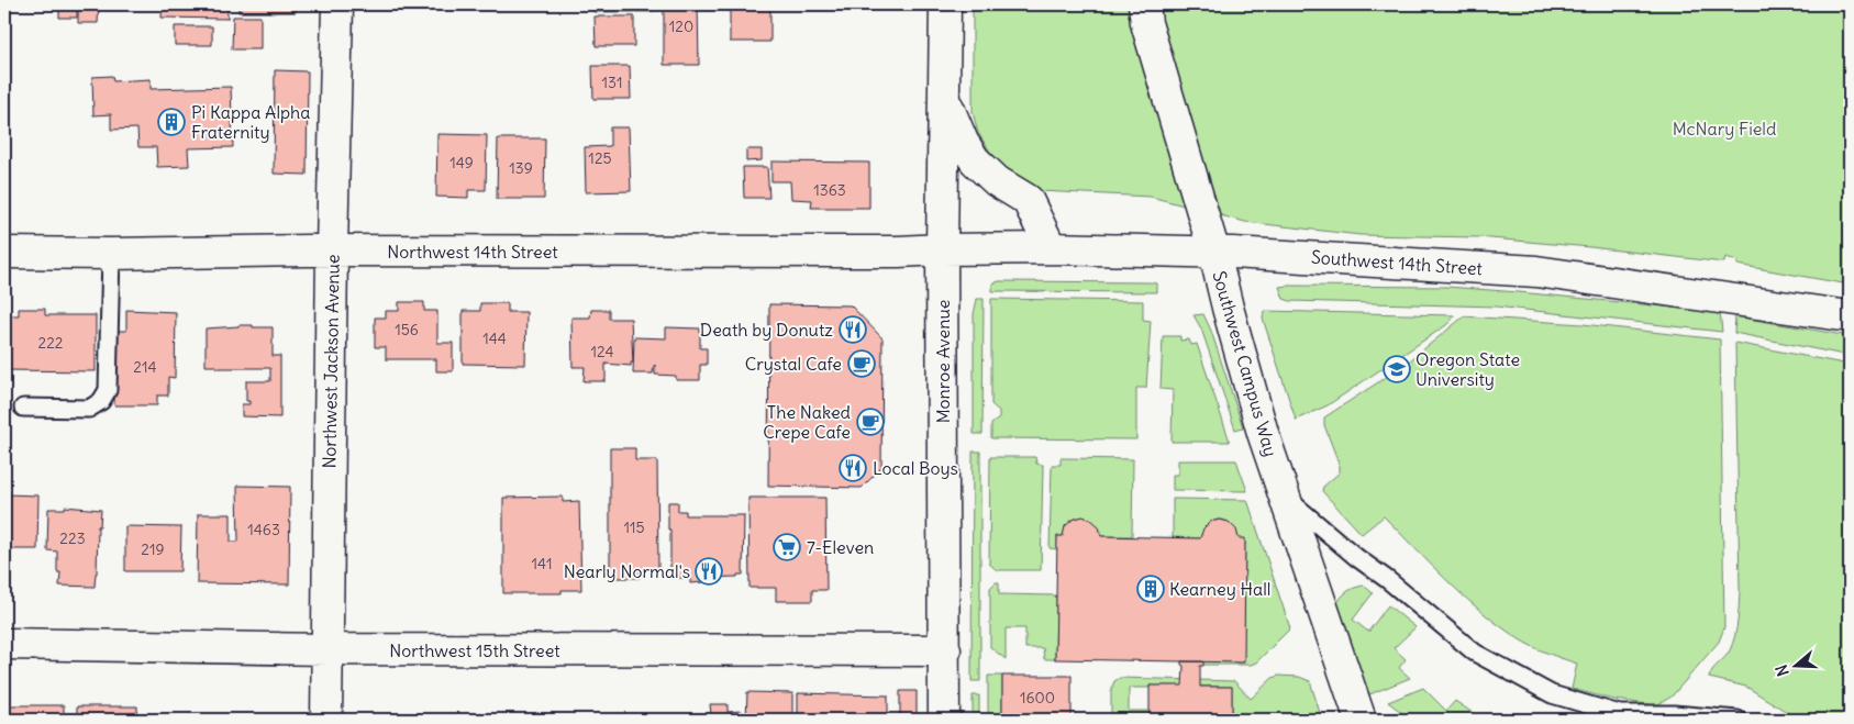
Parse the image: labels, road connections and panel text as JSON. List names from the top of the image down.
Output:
{
  "streets": {
    "street": [
      "Northwest 14th Street",
      "Southwest 14th Street",
      "Northwest Jackson Avenue",
      "Monroe Avenue",
      "Southwest Campus Way",
      "Northwest 15th Street"
    ]
  },
  "crossings": [
    ["Northwest 14th Street", "Southwest 14th Street"],
    ["Northwest 14th Street", "Northwest Jackson Avenue"],
    ["Northwest 14th Street", "Monroe Avenue"],
    ["Southwest 14th Street", "Monroe Avenue"],
    ["Southwest 14th Street", "Southwest Campus Way"],
    ["Northwest Jackson Avenue", "Northwest 15th Street"],
    ["Monroe Avenue", "Northwest 15th Street"]
  ],
  "parks": ["McNary Field"],
  "places": {
    "building": ["Pi Kappa Alpha Fraternity", "Kearney Hall"],
    "restaurant": ["Death by Donutz", "Local Boys", "Nearly Normal's"],
    "cafe": ["Crystal Cafe", "The Naked Crepe Cafe"],
    "school or university": ["Oregon State University"],
    "supermarket": ["7-Eleven"]
  },
  "house_numbers": [
    "120",
    "131",
    "125",
    "149",
    "139",
    "1363",
    "156",
    "144",
    "222",
    "124",
    "214",
    "115",
    "1463",
    "223",
    "219",
    "141",
    "1600"
  ],
  "north": "left"
}
